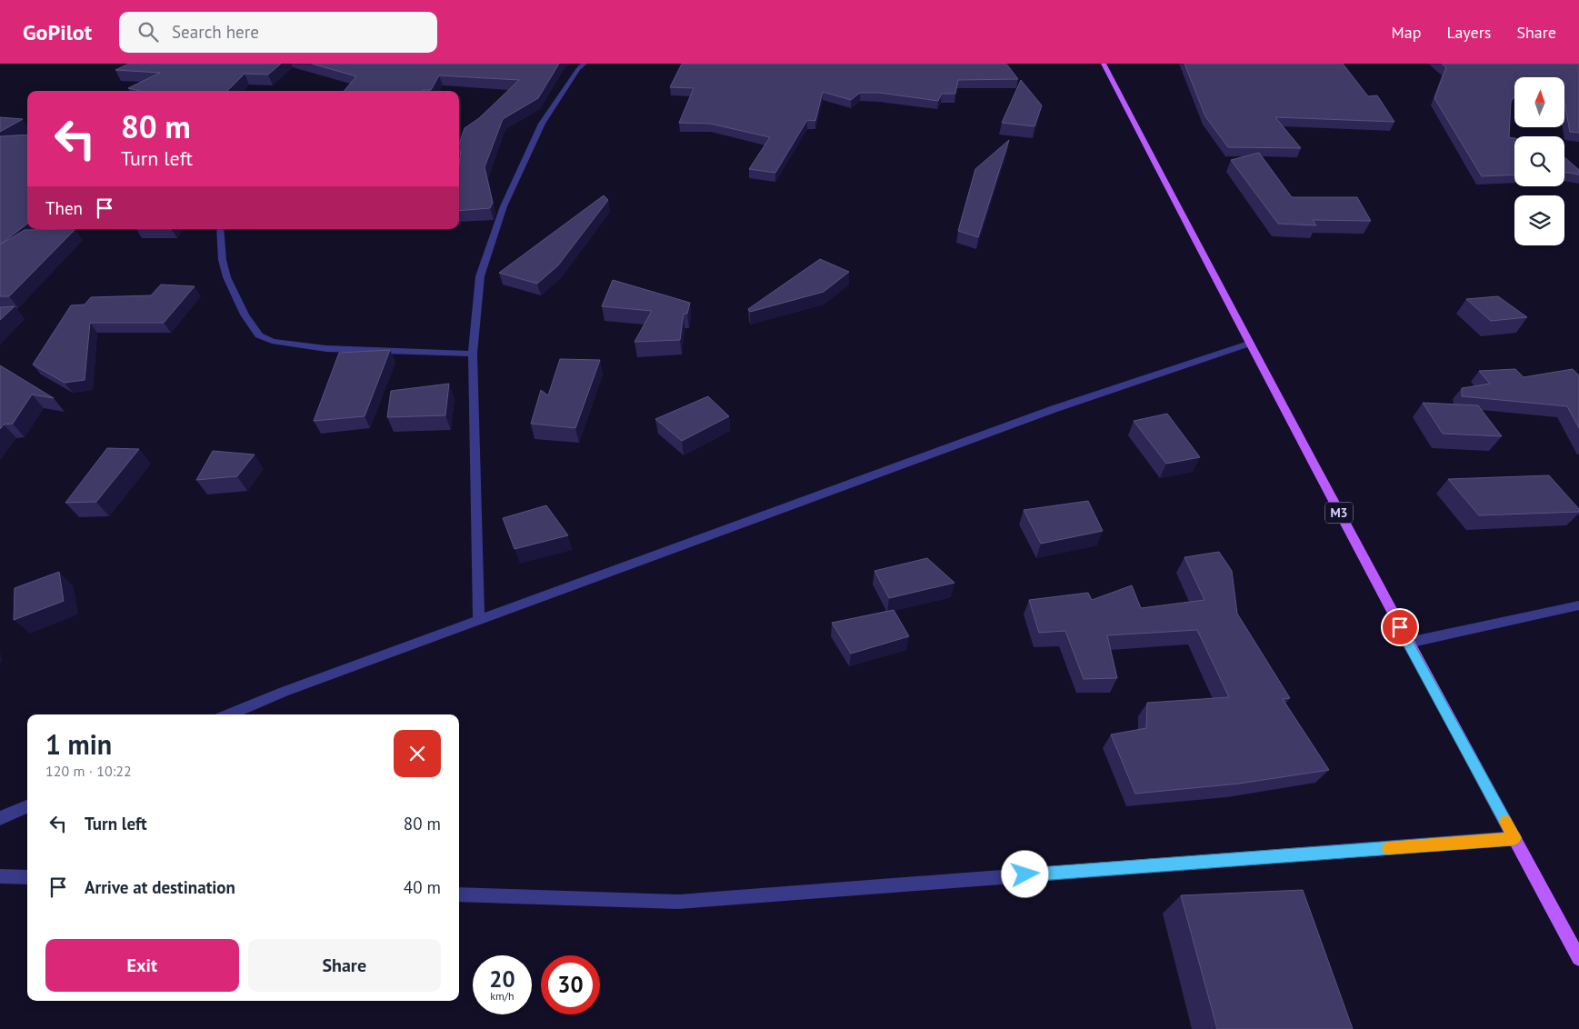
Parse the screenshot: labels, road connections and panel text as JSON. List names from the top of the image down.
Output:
{
  "streets": {
    "main road": ["M3"]
  },
  "north": "top",
  "page": {
    "header": "GoPilot",
    "search": "Search here",
    "nav": ["Map", "Layers", "Share"],
    "turn": ["80 m", "Turn left"],
    "then": "Then",
    "heading": ["1 min", "120 m · 10:22"],
    "list": [
      {
        "name": "Turn left",
        "value": "80 m"
      },
      {
        "name": "Arrive at destination",
        "value": "40 m"
      }
    ],
    "buttons": ["Exit", "Share"],
    "speed": "20 km/h",
    "limit": "30"
  }
}
